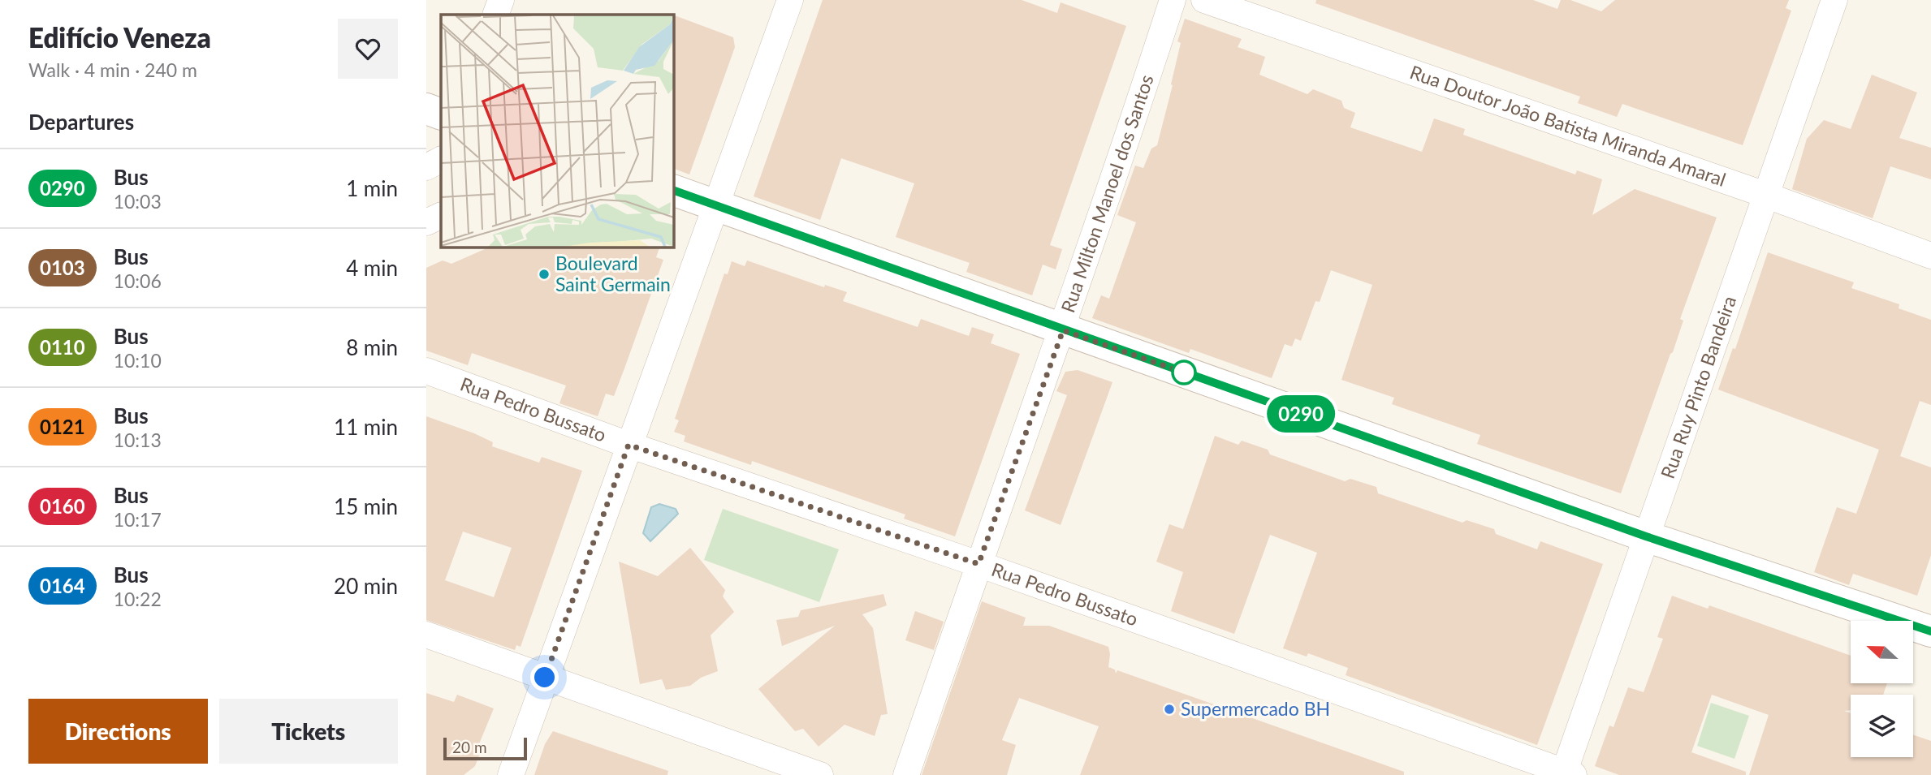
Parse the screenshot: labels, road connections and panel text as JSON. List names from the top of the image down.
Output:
{
  "streets": {
    "street": [
      "Rua Doutor João Batista Miranda Amaral",
      "Rua Milton Manoel dos Santos",
      "Rua Ruy Pinto Bandeira",
      "Rua Pedro Bussato"
    ]
  },
  "crossings": [
    ["Rua Doutor João Batista Miranda Amaral", "Rua Ruy Pinto Bandeira"],
    ["Rua Milton Manoel dos Santos", "Rua Pedro Bussato"],
    ["Rua Ruy Pinto Bandeira", "Rua Pedro Bussato"]
  ],
  "places": ["Boulevard Saint Germain", "Supermercado BH"],
  "lines": ["bus line 0290"],
  "scale_bar": "20 m",
  "north": "left",
  "page": {
    "heading": [
      ["Edifício Veneza", "Walk · 4 min · 240 m"],
      "Departures"
    ],
    "on_map": "0290",
    "list": [
      {
        "mark": "0290",
        "name": "Bus",
        "note": "10:03",
        "value": "1 min"
      },
      {
        "mark": "0103",
        "name": "Bus",
        "note": "10:06",
        "value": "4 min"
      },
      {
        "mark": "0110",
        "name": "Bus",
        "note": "10:10",
        "value": "8 min"
      },
      {
        "mark": "0121",
        "name": "Bus",
        "note": "10:13",
        "value": "11 min"
      },
      {
        "mark": "0160",
        "name": "Bus",
        "note": "10:17",
        "value": "15 min"
      },
      {
        "mark": "0164",
        "name": "Bus",
        "note": "10:22",
        "value": "20 min"
      }
    ],
    "buttons": ["Directions", "Tickets"],
    "scale": "20 m"
  }
}
